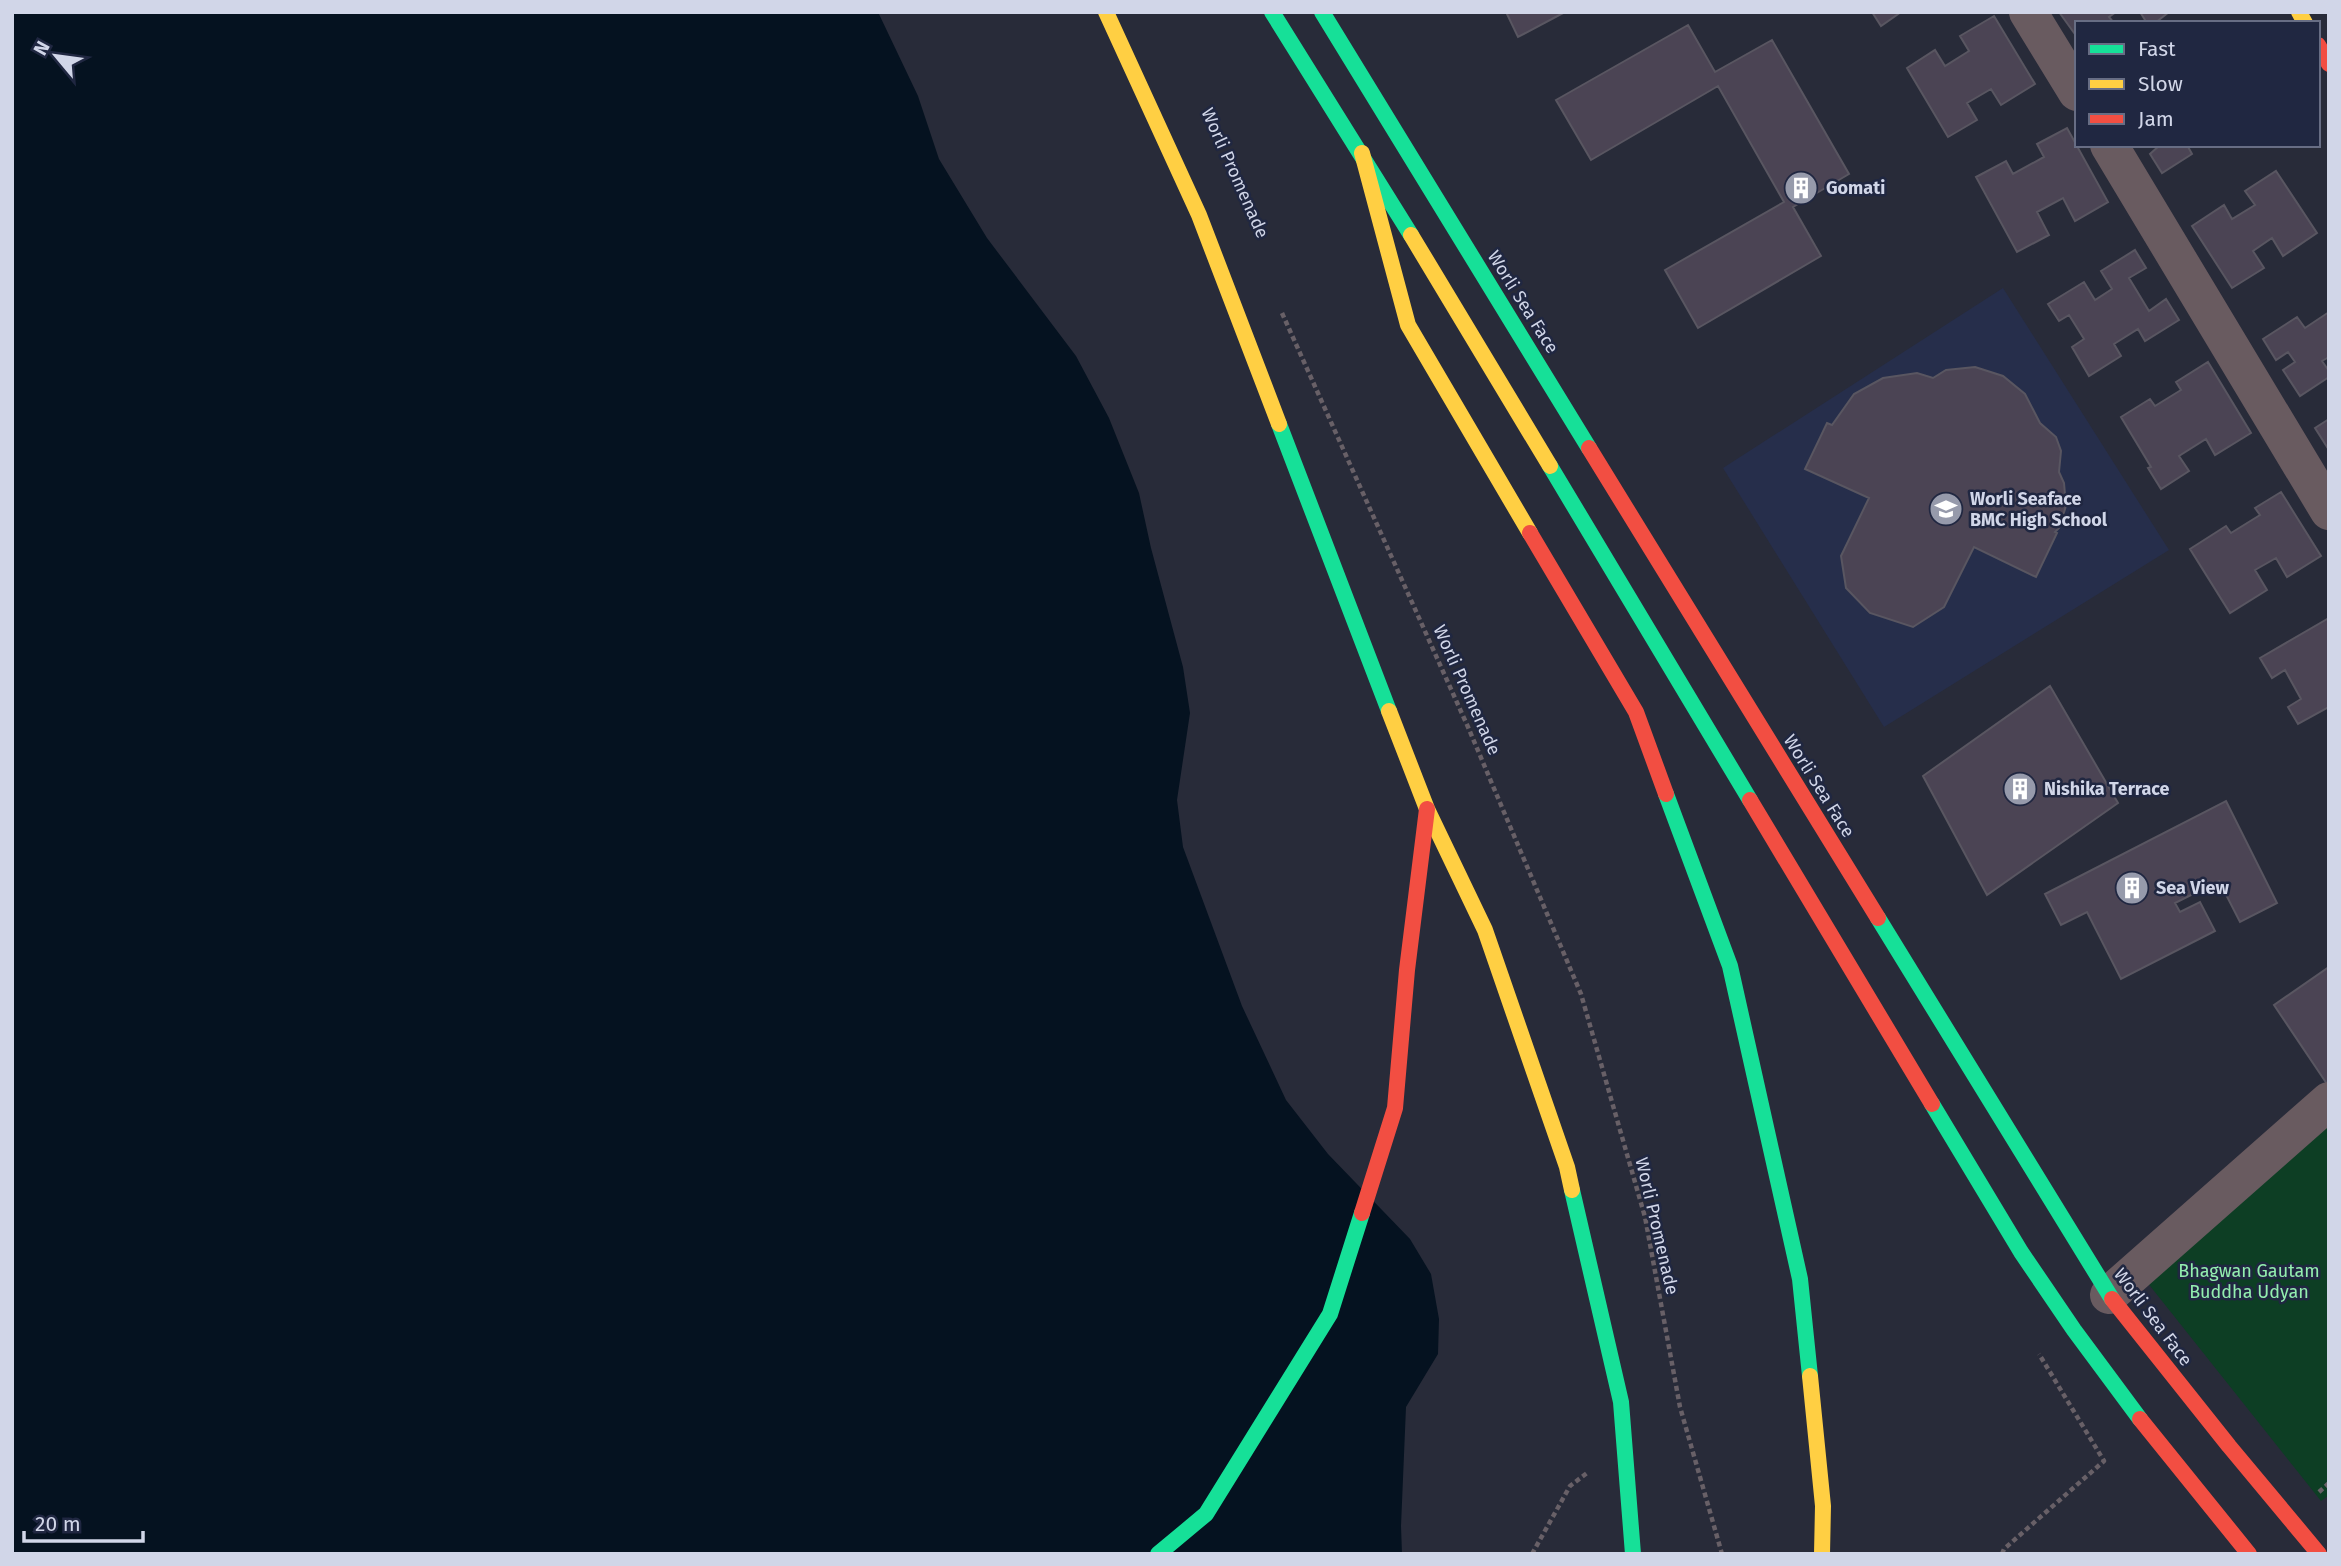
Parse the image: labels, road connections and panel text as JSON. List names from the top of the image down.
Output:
{
  "streets": {
    "main road": ["Worli Sea Face"],
    "path": ["Worli Promenade"]
  },
  "parks": ["Bhagwan Gautam Buddha Udyan"],
  "places": {
    "building": ["Gomati", "Nishika Terrace", "Sea View"],
    "school or university": ["Worli Seaface BMC High School"]
  },
  "legend": ["Fast", "Slow", "Jam"],
  "scale_bar": "20 m",
  "north": "top left"
}
